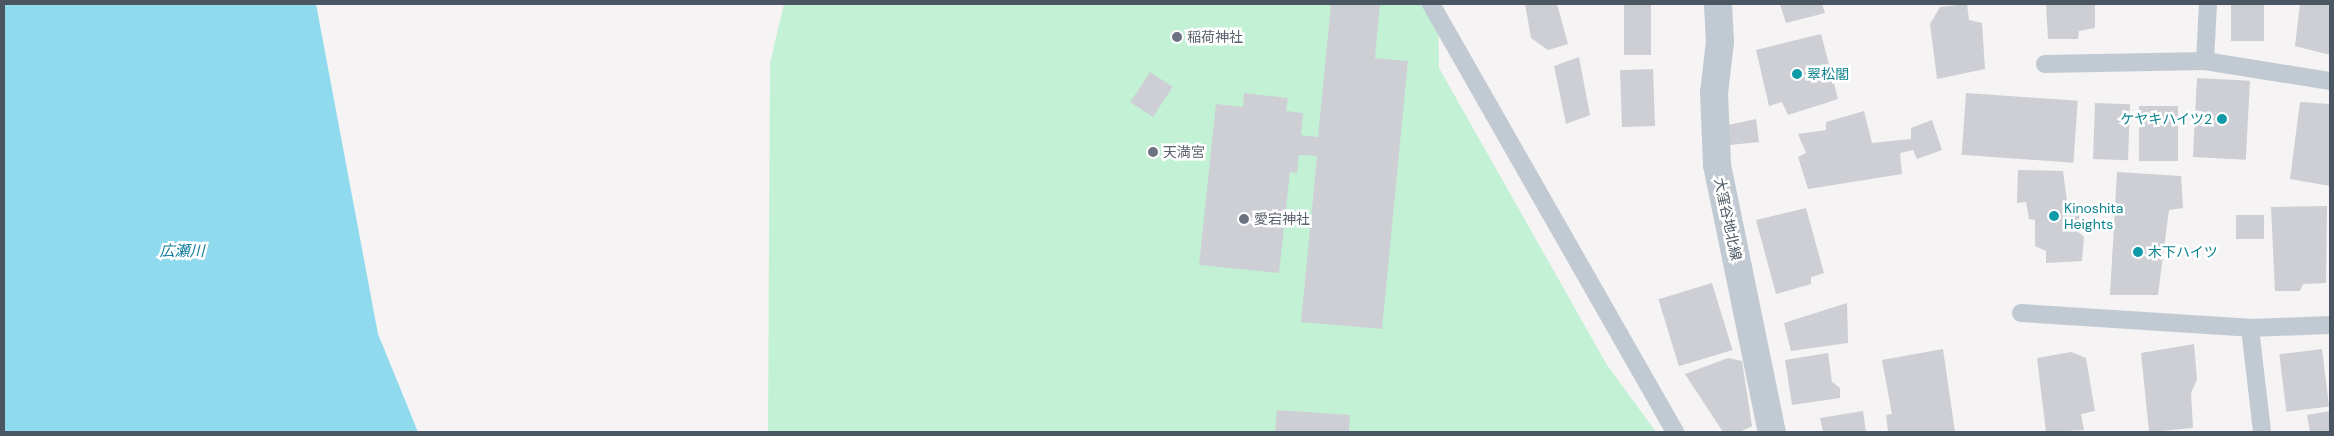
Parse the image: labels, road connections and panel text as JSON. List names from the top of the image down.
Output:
{
  "streets": {
    "street": ["大窪谷地北線"]
  },
  "water": ["広瀬川"],
  "places": [
    "稲荷神社",
    "翠松閣",
    "ケヤキハイツ2",
    "天満宮",
    "Kinoshita Heights",
    "愛宕神社",
    "木下ハイツ"
  ]
}
